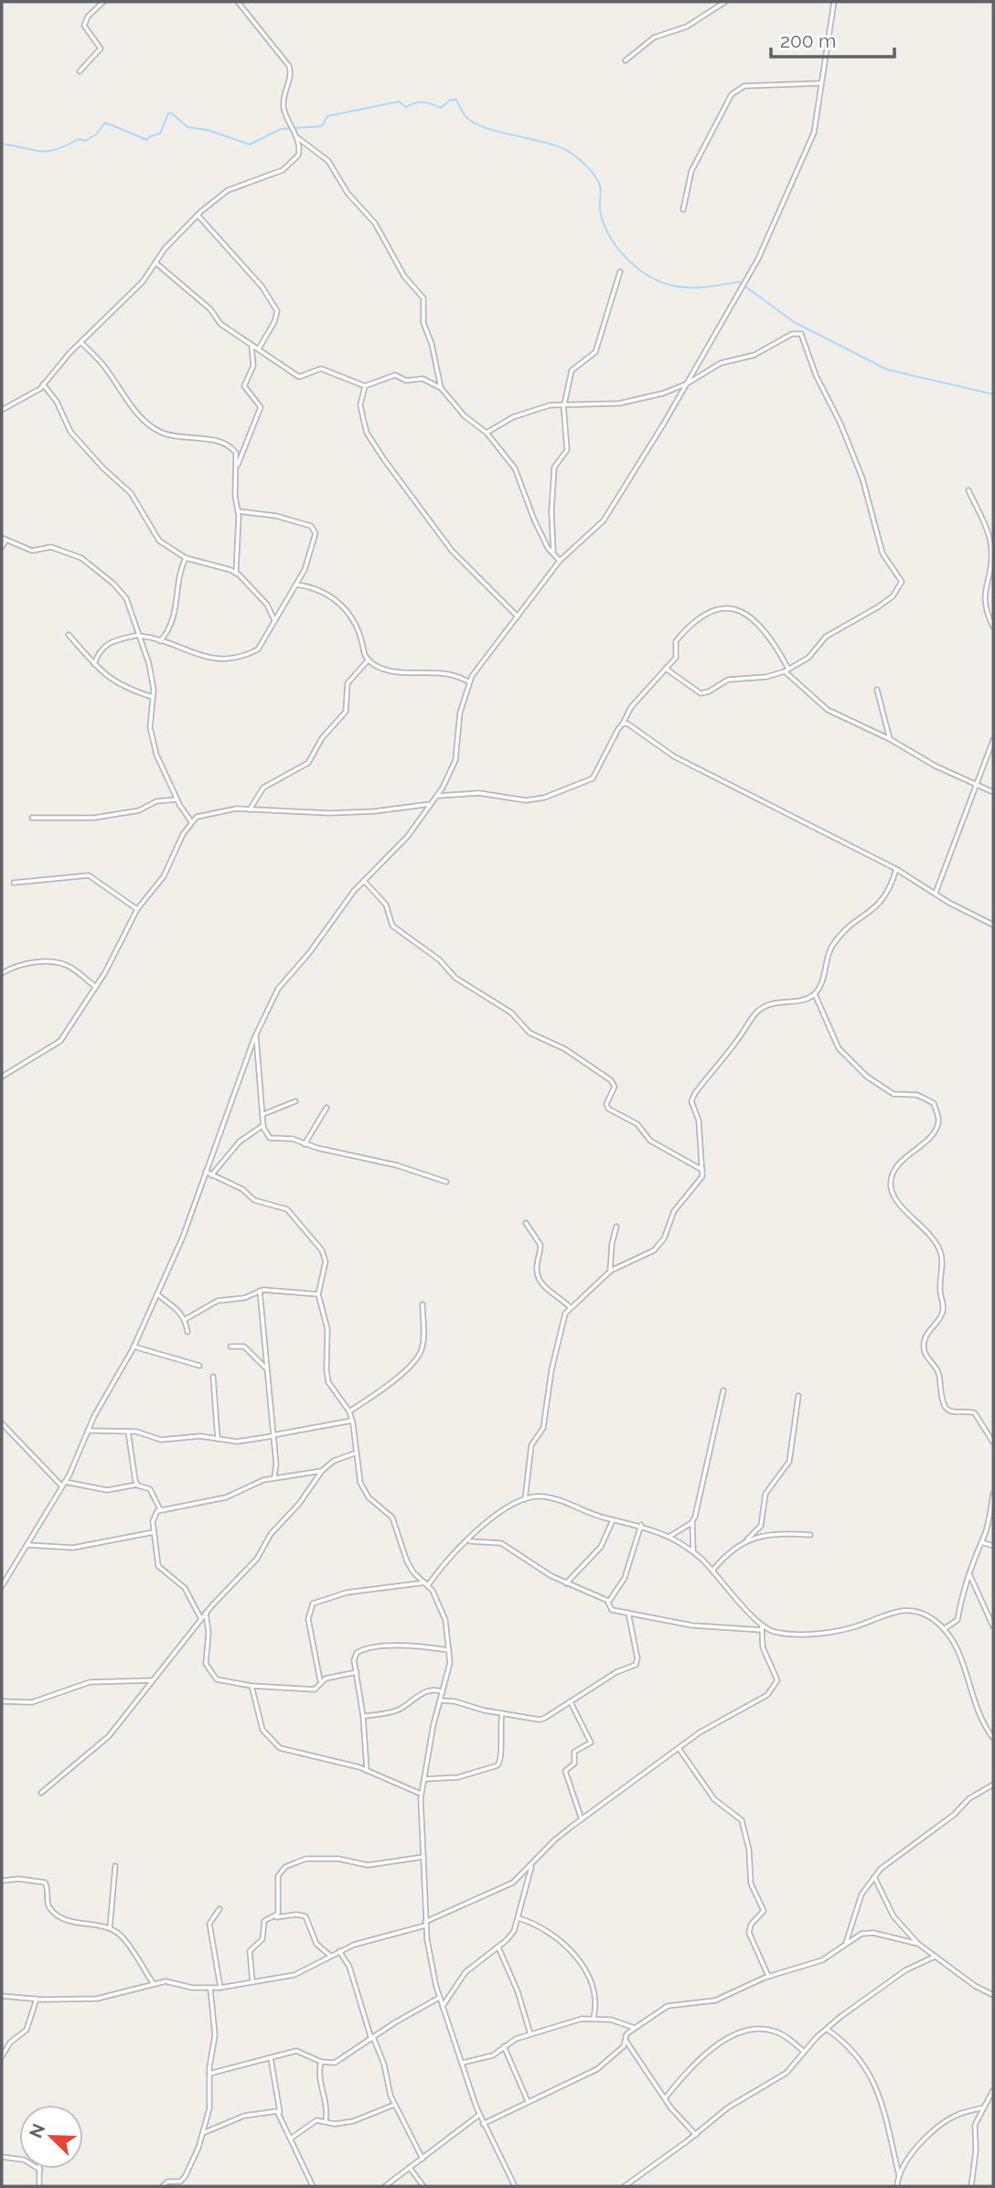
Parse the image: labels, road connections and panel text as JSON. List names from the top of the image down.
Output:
{
  "scale_bar": "200 m",
  "north": "top left"
}
